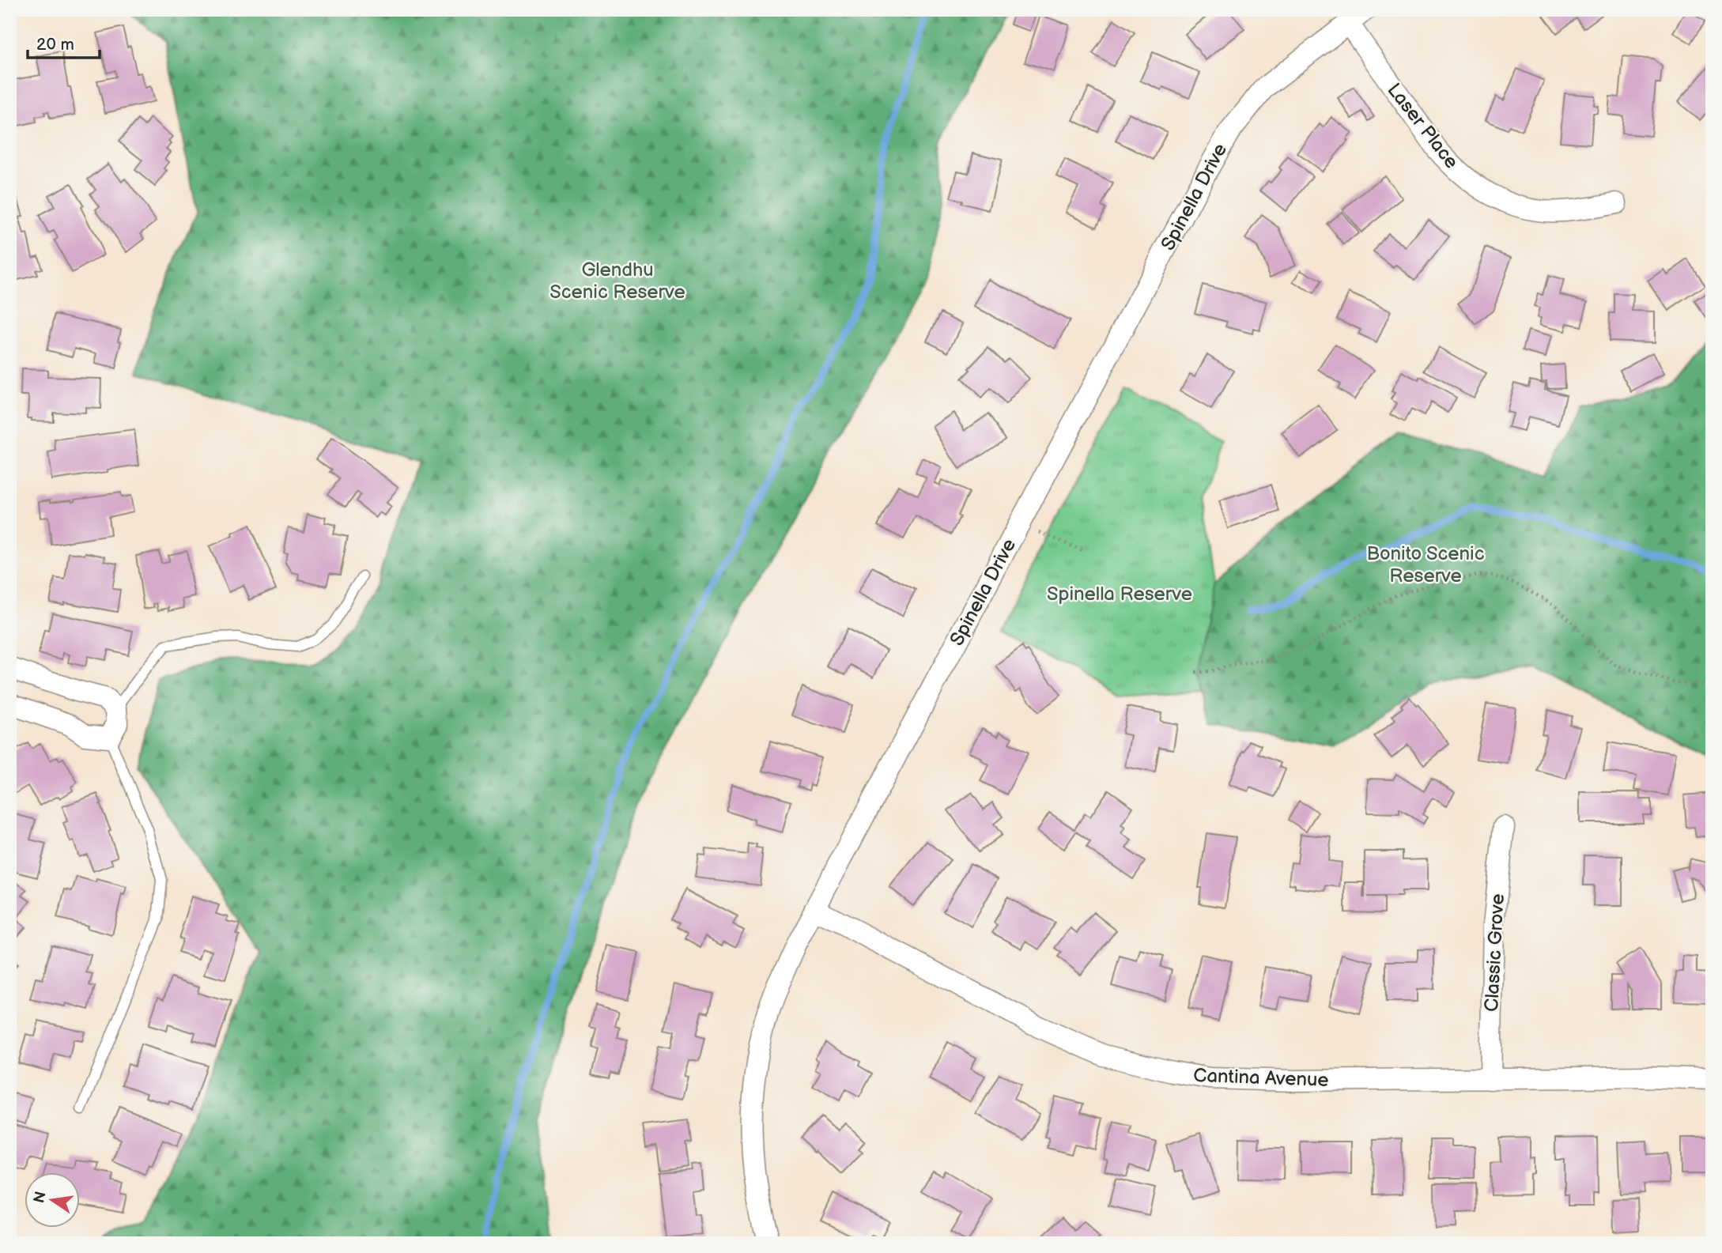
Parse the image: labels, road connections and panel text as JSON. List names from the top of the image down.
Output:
{
  "streets": {
    "street": [
      "Laser Place",
      "Spinella Drive",
      "Classic Grove",
      "Cantina Avenue"
    ]
  },
  "crossings": [
    ["Laser Place", "Spinella Drive"],
    ["Spinella Drive", "Cantina Avenue"],
    ["Classic Grove", "Cantina Avenue"]
  ],
  "parks": ["Glendhu Scenic Reserve", "Bonito Scenic Reserve", "Spinella Reserve"],
  "scale_bar": "20 m",
  "north": "left"
}
